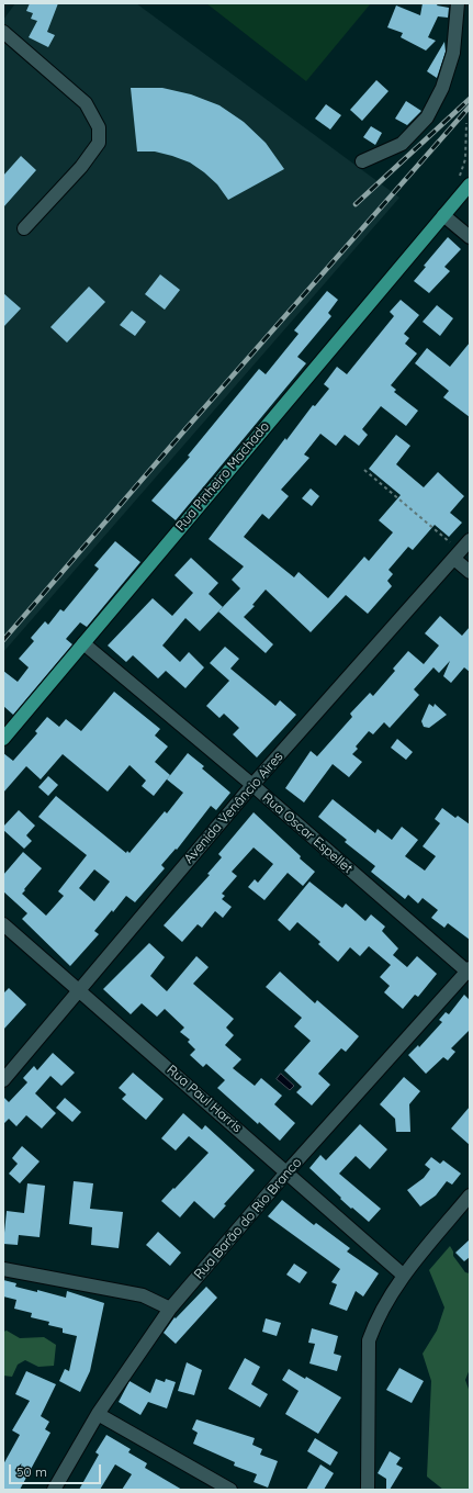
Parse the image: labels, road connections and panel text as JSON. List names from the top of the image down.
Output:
{
  "streets": {
    "main road": ["Rua Pinheiro Machado"],
    "street": [
      "Avenida Venâncio Aires",
      "Rua Oscar Espellet",
      "Rua Paul Harris",
      "Rua Barão do Rio Branco"
    ]
  },
  "crossings": [
    ["Rua Pinheiro Machado", "Rua Oscar Espellet"],
    ["Avenida Venâncio Aires", "Rua Oscar Espellet"],
    ["Avenida Venâncio Aires", "Rua Paul Harris"],
    ["Rua Oscar Espellet", "Rua Barão do Rio Branco"],
    ["Rua Paul Harris", "Rua Barão do Rio Branco"]
  ],
  "scale_bar": "50 m"
}
